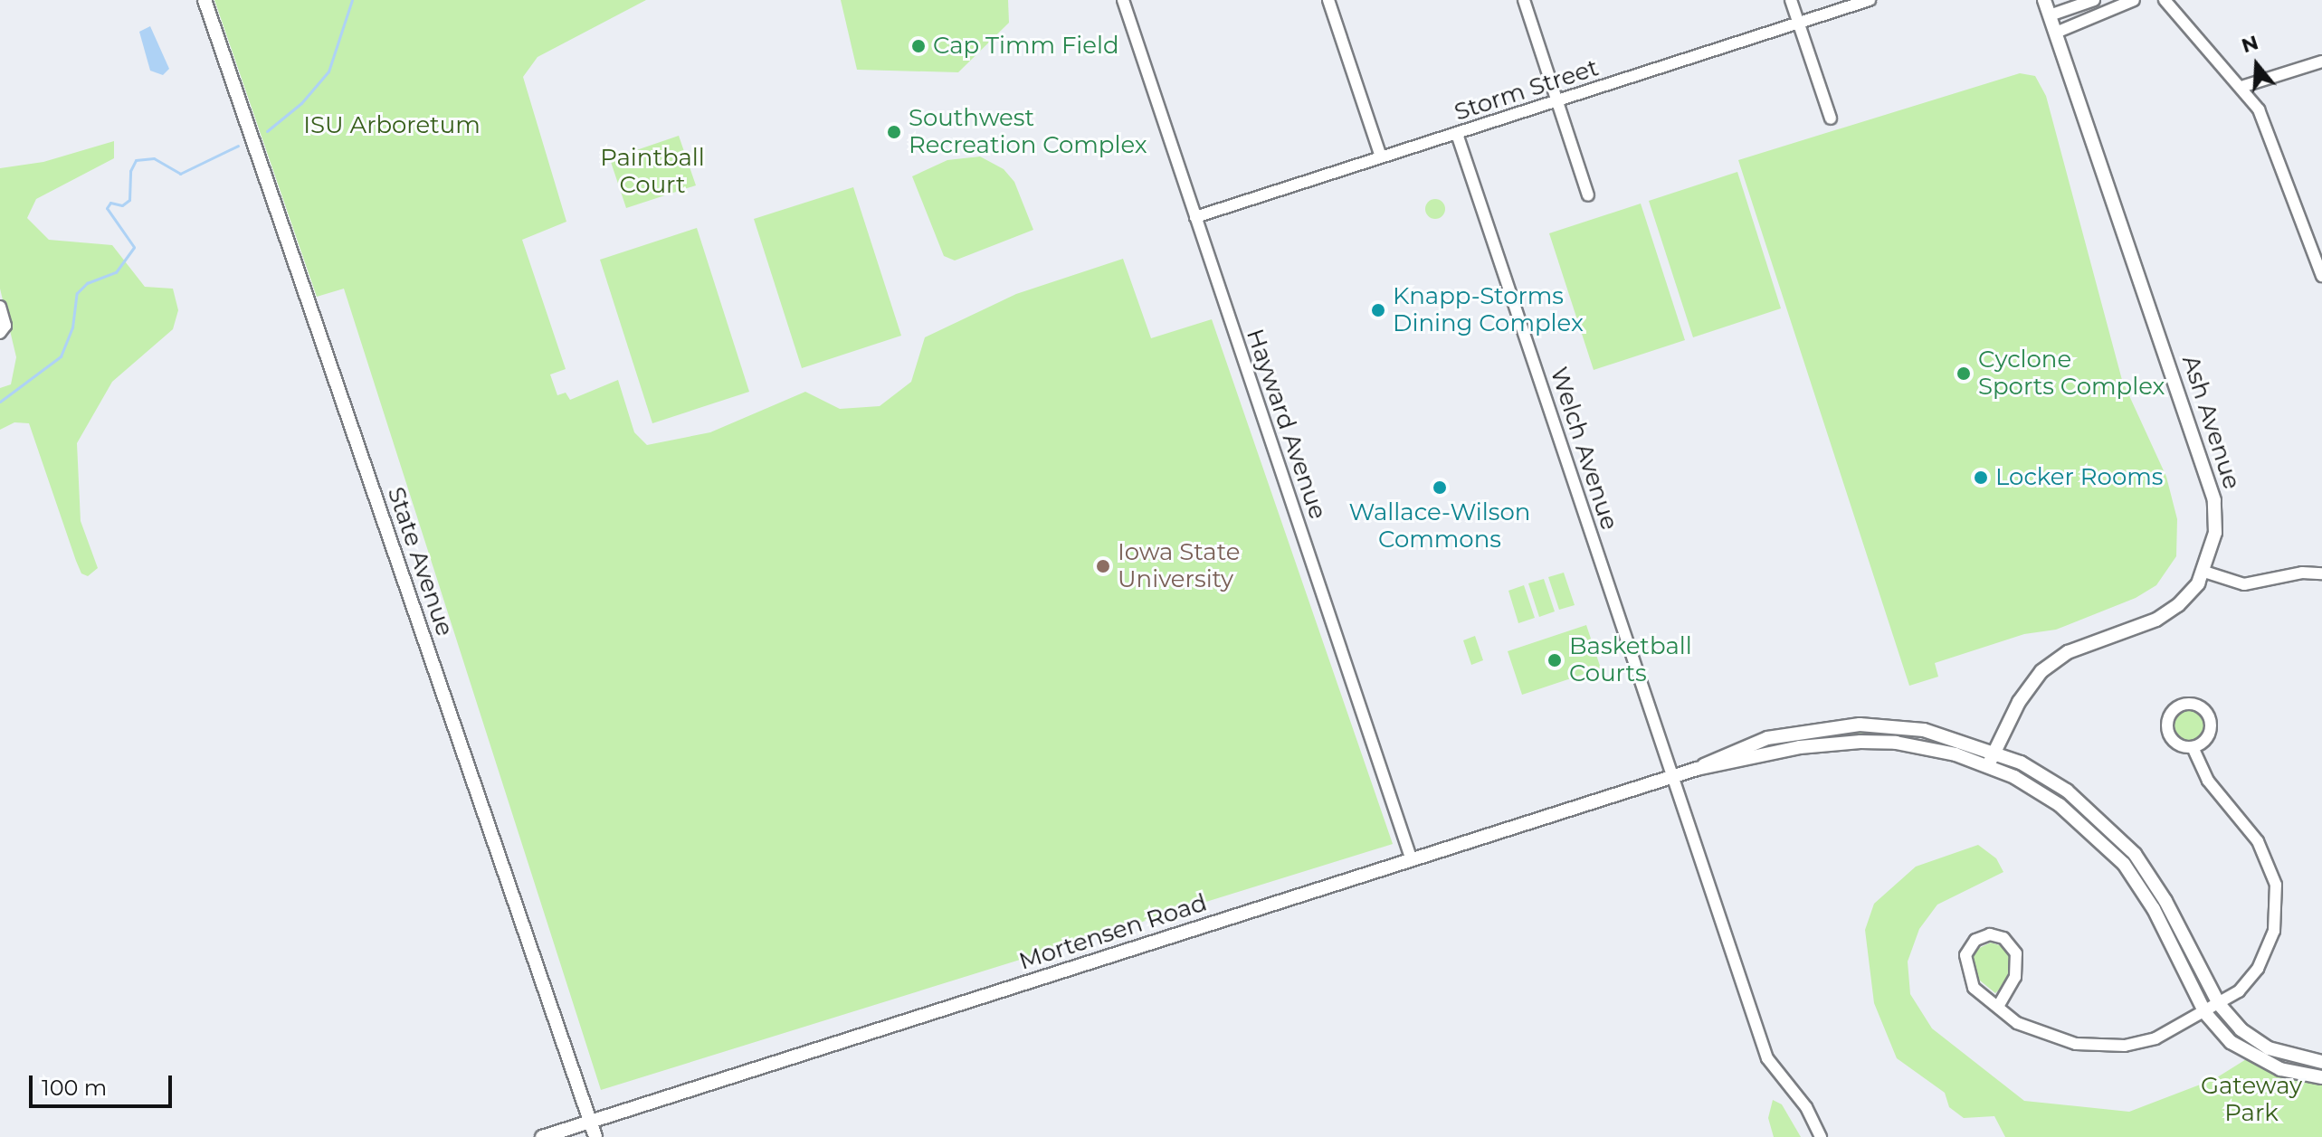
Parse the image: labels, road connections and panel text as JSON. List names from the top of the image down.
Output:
{
  "streets": {
    "street": [
      "Storm Street",
      "Ash Avenue",
      "Hayward Avenue",
      "Welch Avenue",
      "State Avenue",
      "Mortensen Road"
    ]
  },
  "crossings": [
    ["Storm Street", "Hayward Avenue"],
    ["Storm Street", "Welch Avenue"],
    ["Ash Avenue", "Mortensen Road"],
    ["Hayward Avenue", "Mortensen Road"],
    ["Welch Avenue", "Mortensen Road"],
    ["State Avenue", "Mortensen Road"]
  ],
  "parks": ["ISU Arboretum", "Paintball Court", "Gateway Park"],
  "places": [
    "Cap Timm Field",
    "Southwest Recreation Complex",
    "Knapp-Storms Dining Complex",
    "Cyclone Sports Complex",
    "Locker Rooms",
    "Wallace-Wilson Commons",
    "Iowa State University",
    "Basketball Courts"
  ],
  "scale_bar": "100 m",
  "north": "top"
}
